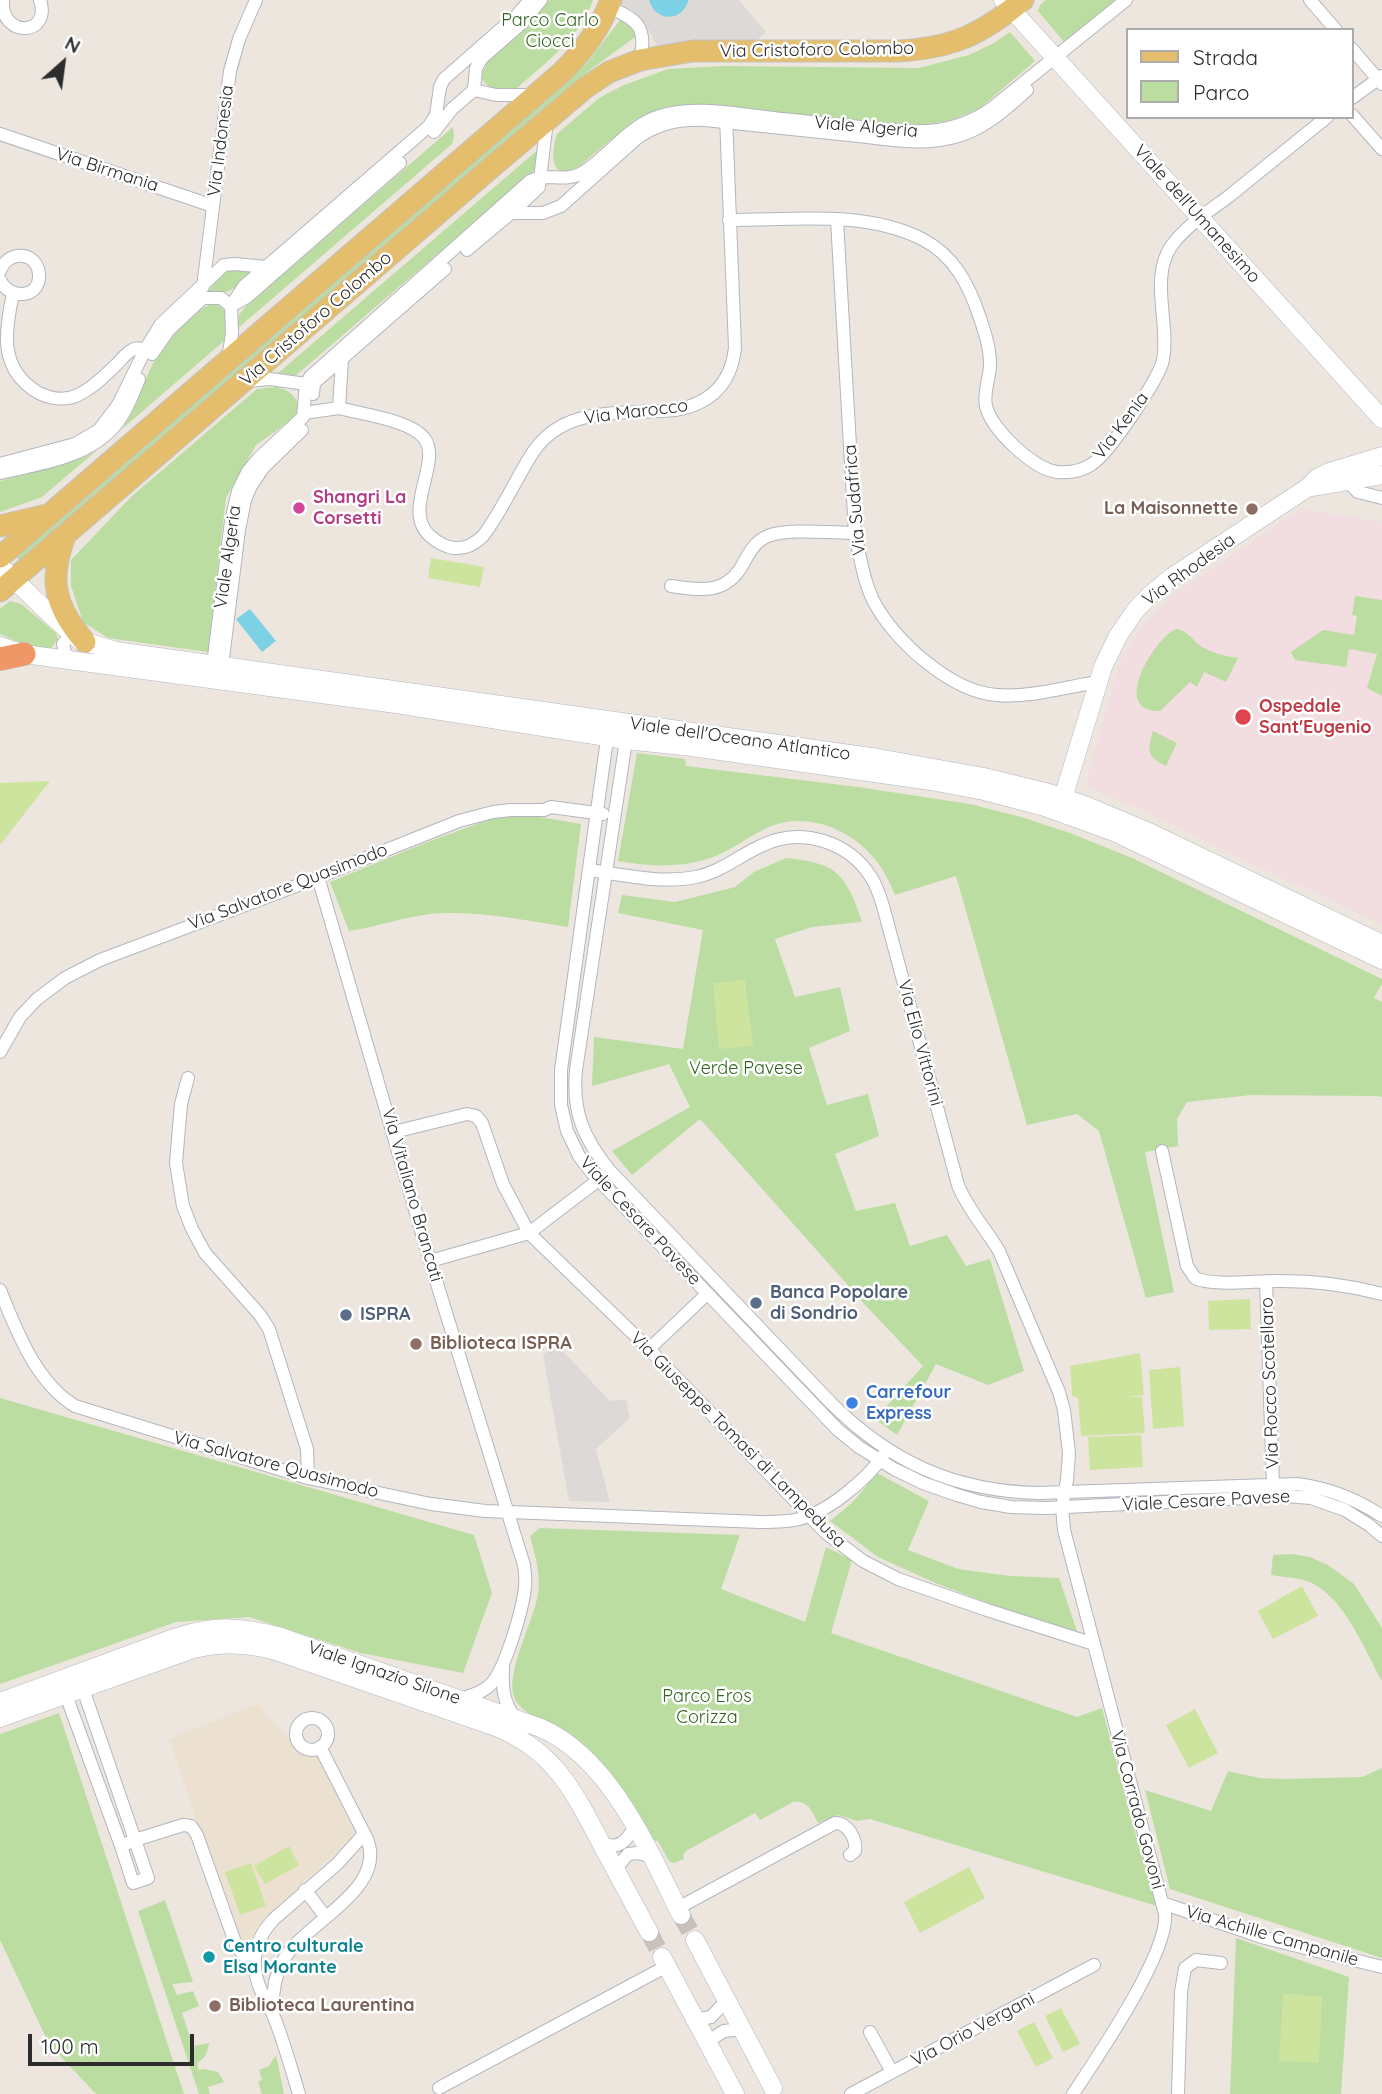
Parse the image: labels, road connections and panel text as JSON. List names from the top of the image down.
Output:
{
  "streets": {
    "main road": ["Via Cristoforo Colombo"],
    "street": [
      "Viale Algeria",
      "Via Indonesia",
      "Via Birmania",
      "Viale dell'Umanesimo",
      "Via Marocco",
      "Via Kenia",
      "Via Sudafrica",
      "Via Rhodesia",
      "Viale dell'Oceano Atlantico",
      "Via Salvatore Quasimodo",
      "Via Elio Vittorini",
      "Via Vitaliano Brancati",
      "Viale Cesare Pavese",
      "Via Rocco Scotellaro",
      "Via Giuseppe Tomasi di Lampedusa",
      "Viale Ignazio Silone",
      "Via Corrado Govoni",
      "Via Achille Campanile",
      "Via Orio Vergani"
    ]
  },
  "crossings": [
    ["Via Cristoforo Colombo", "Viale dell'Umanesimo"],
    ["Viale Algeria", "Viale dell'Umanesimo"],
    ["Viale Algeria", "Via Marocco"],
    ["Viale Algeria", "Viale dell'Oceano Atlantico"],
    ["Via Indonesia", "Via Birmania"],
    ["Viale dell'Umanesimo", "Via Kenia"],
    ["Via Marocco", "Via Kenia"],
    ["Via Kenia", "Via Sudafrica"],
    ["Via Sudafrica", "Via Rhodesia"],
    ["Via Rhodesia", "Viale dell'Oceano Atlantico"],
    ["Viale dell'Oceano Atlantico", "Viale Cesare Pavese"],
    ["Via Salvatore Quasimodo", "Via Vitaliano Brancati"],
    ["Via Salvatore Quasimodo", "Viale Cesare Pavese"],
    ["Via Salvatore Quasimodo", "Via Giuseppe Tomasi di Lampedusa"],
    ["Via Elio Vittorini", "Viale Cesare Pavese"],
    ["Via Vitaliano Brancati", "Via Giuseppe Tomasi di Lampedusa"],
    ["Viale Cesare Pavese", "Via Rocco Scotellaro"],
    ["Viale Cesare Pavese", "Via Corrado Govoni"],
    ["Via Giuseppe Tomasi di Lampedusa", "Via Corrado Govoni"],
    ["Via Corrado Govoni", "Via Achille Campanile"]
  ],
  "parks": ["Parco Carlo Ciocci", "Verde Pavese", "Parco Eros Corizza"],
  "places": [
    "Shangri La Corsetti",
    "La Maisonnette",
    "Ospedale Sant'Eugenio",
    "Banca Popolare di Sondrio",
    "ISPRA",
    "Biblioteca ISPRA",
    "Carrefour Express",
    "Centro culturale Elsa Morante",
    "Biblioteca Laurentina"
  ],
  "legend": ["Strada", "Parco"],
  "scale_bar": "100 m",
  "north": "top right"
}
